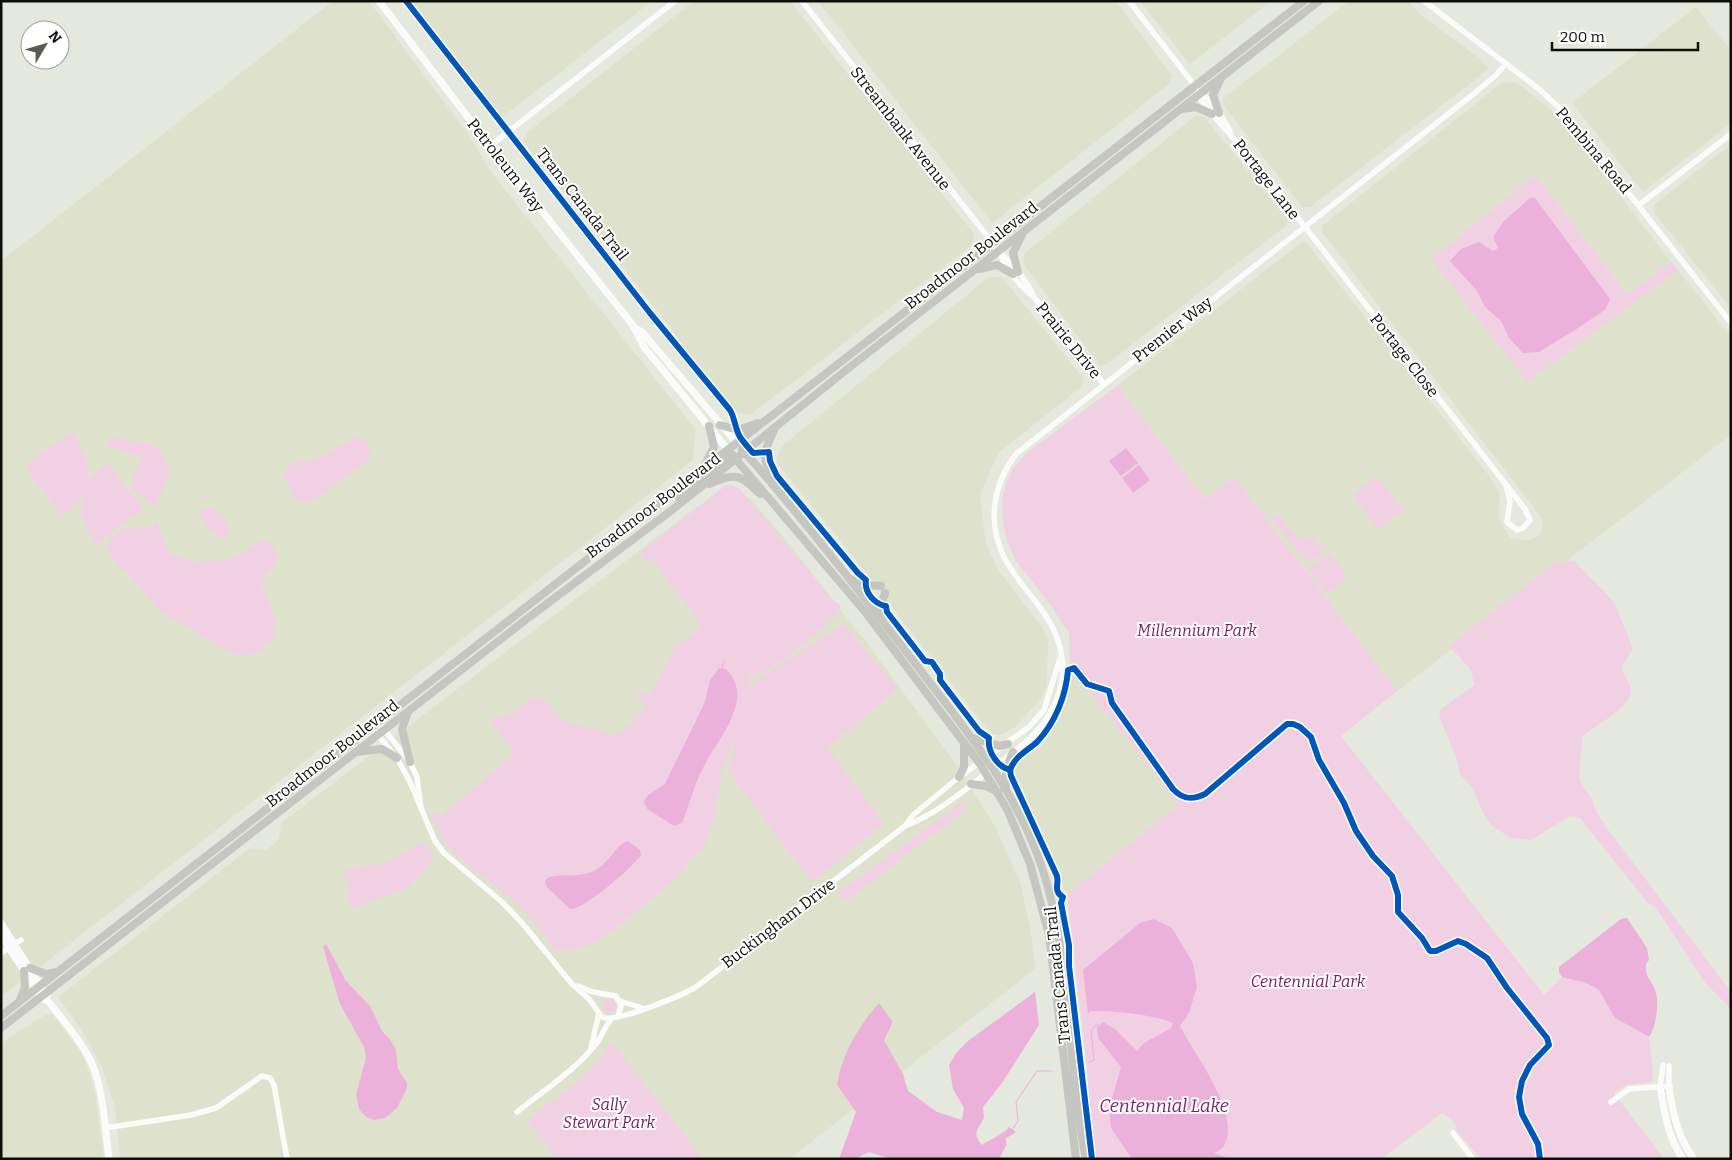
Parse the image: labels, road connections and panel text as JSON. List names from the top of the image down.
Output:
{
  "streets": {
    "main road": ["Broadmoor Boulevard"],
    "street": [
      "Streambank Avenue",
      "Pembina Road",
      "Petroleum Way",
      "Portage Lane",
      "Premier Way",
      "Prairie Drive",
      "Portage Close",
      "Buckingham Drive"
    ],
    "cycle path": ["Trans Canada Trail"]
  },
  "crossings": [
    ["Streambank Avenue", "Broadmoor Boulevard"],
    ["Streambank Avenue", "Prairie Drive"],
    ["Pembina Road", "Premier Way"],
    ["Petroleum Way", "Broadmoor Boulevard"],
    ["Portage Lane", "Broadmoor Boulevard"],
    ["Portage Lane", "Premier Way"],
    ["Portage Lane", "Portage Close"],
    ["Broadmoor Boulevard", "Prairie Drive"],
    ["Premier Way", "Prairie Drive"],
    ["Premier Way", "Portage Close"],
    ["Premier Way", "Buckingham Drive"]
  ],
  "water": ["Centennial Lake"],
  "parks": ["Millennium Park", "Centennial Park", "Sally Stewart Park"],
  "scale_bar": "200 m",
  "north": "top right"
}
